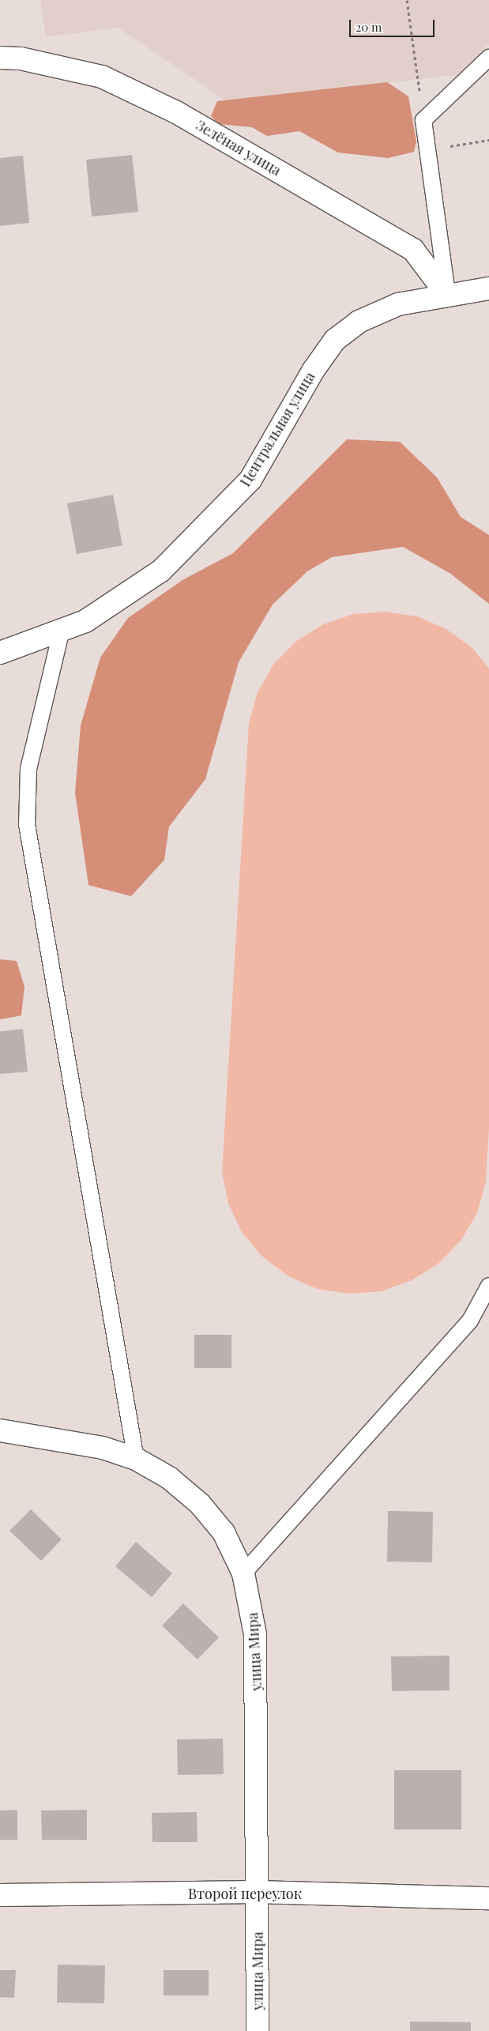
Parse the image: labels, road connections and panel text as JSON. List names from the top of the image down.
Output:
{
  "streets": {
    "street": [
      "Зелёная улица",
      "Центральная улица",
      "улица Мира",
      "Второй переулок"
    ]
  },
  "crossings": [
    ["Зелёная улица", "Центральная улица"],
    ["улица Мира", "Второй переулок"]
  ],
  "scale_bar": "20 m"
}
